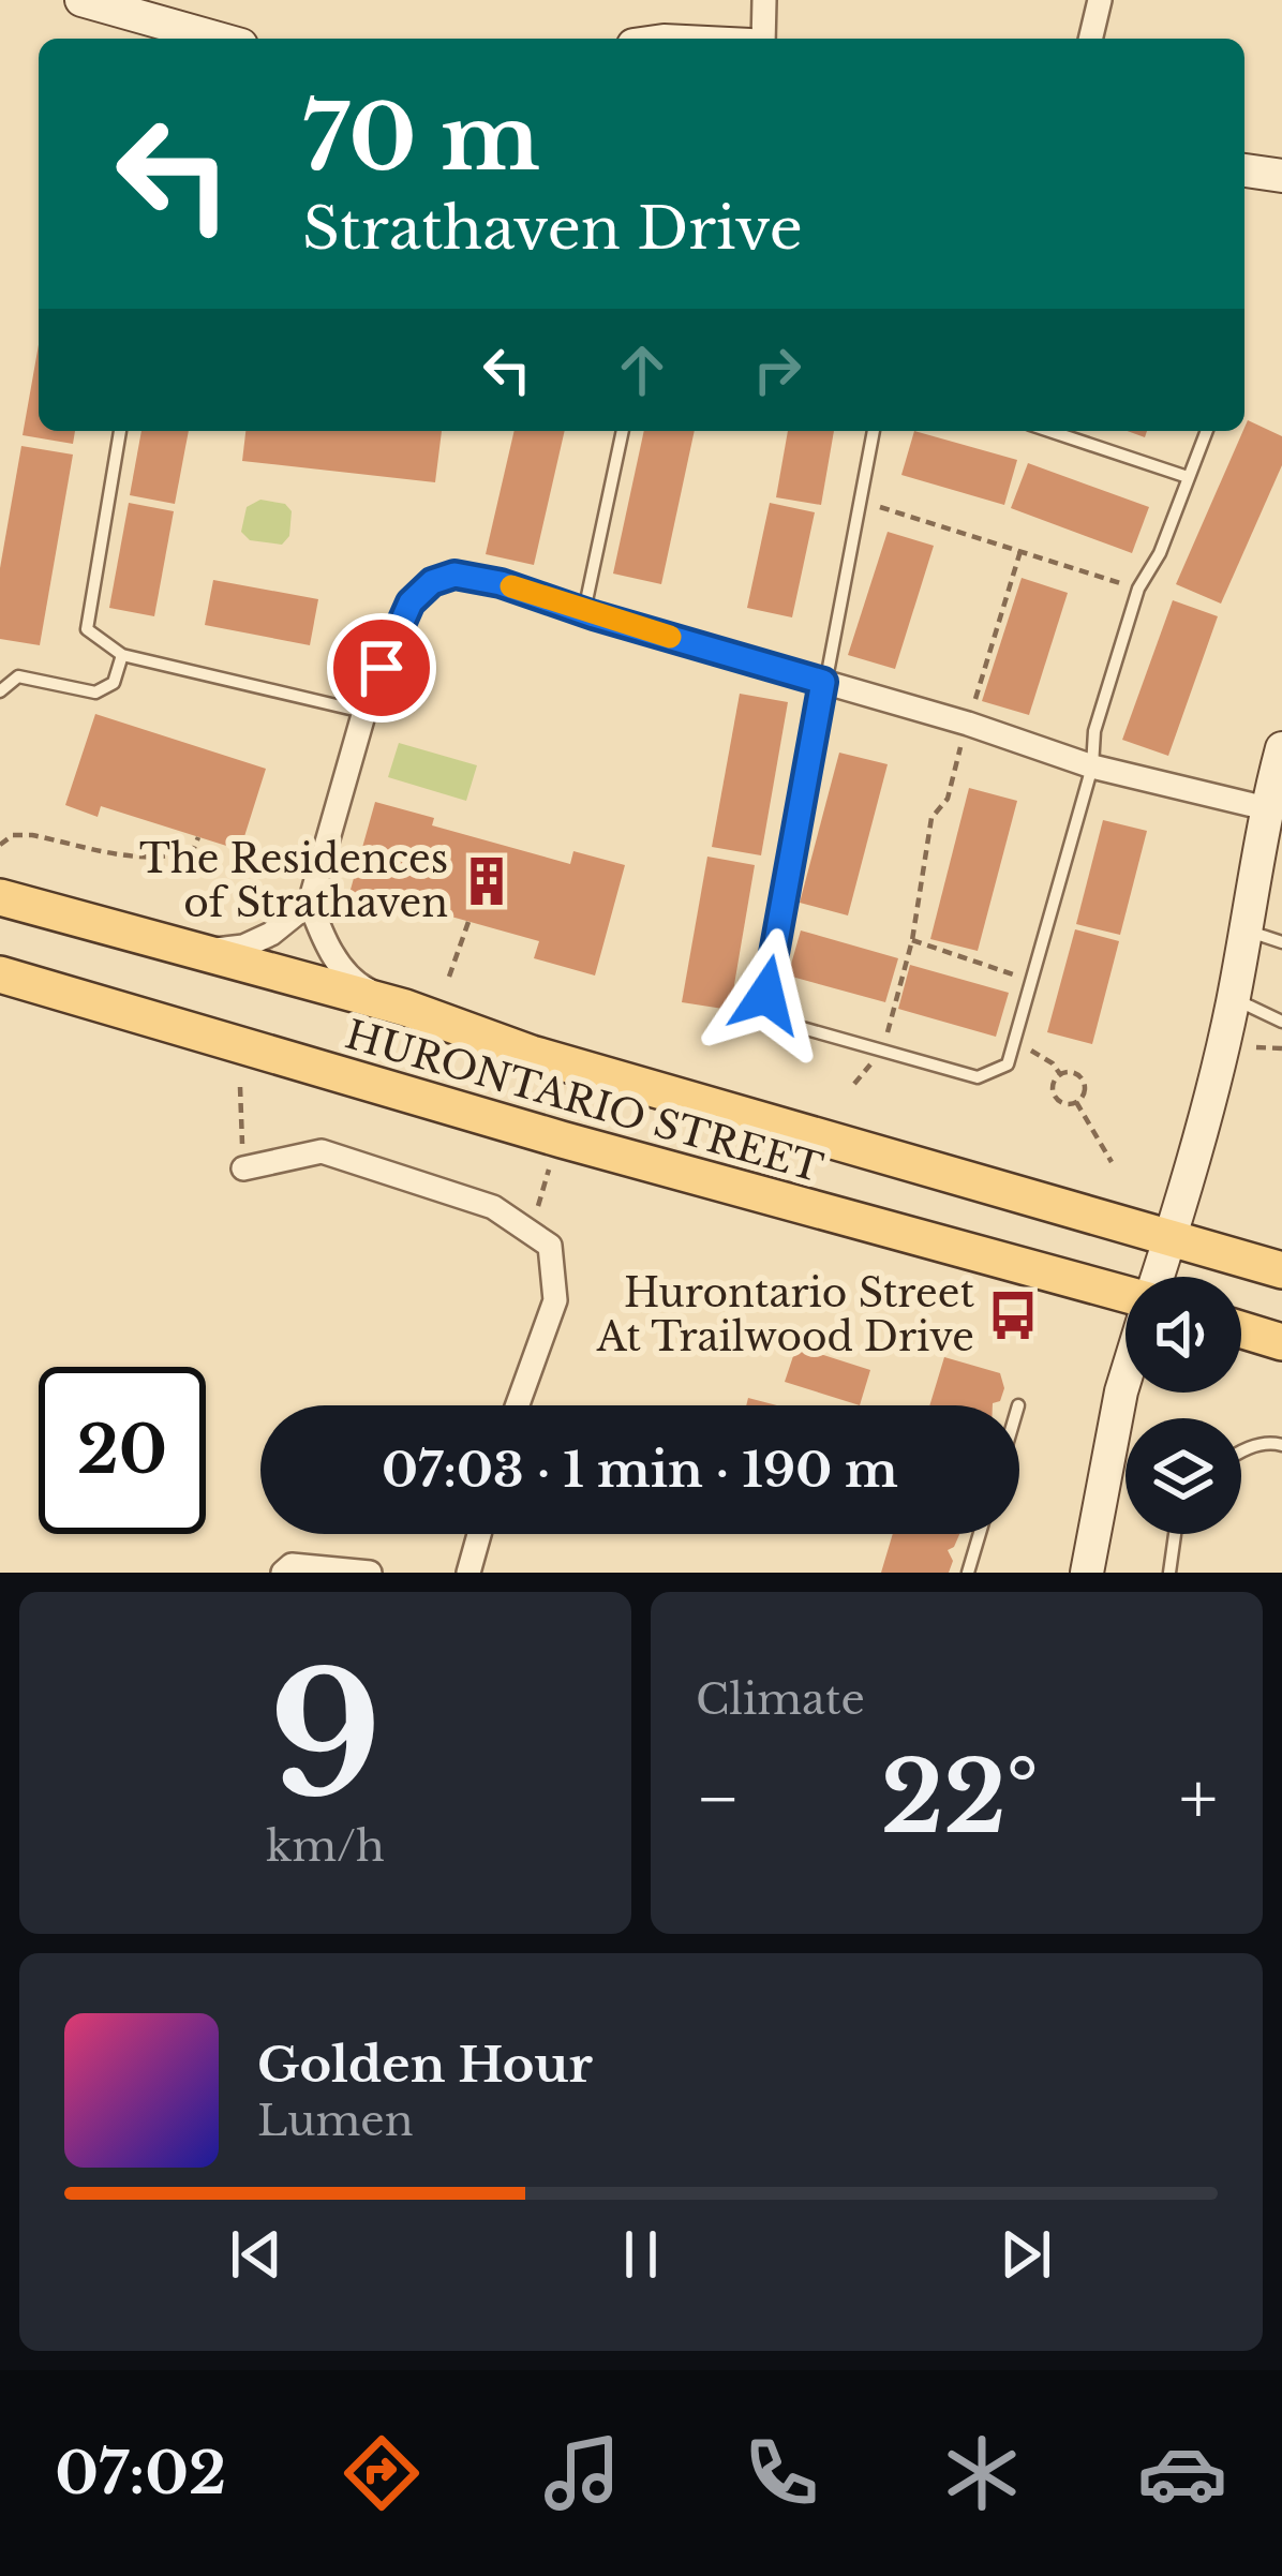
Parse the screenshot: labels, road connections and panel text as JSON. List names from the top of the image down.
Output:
{
  "streets": {
    "main road": ["HURONTARIO STREET"]
  },
  "places": {
    "building": ["The Residences of Strathaven"],
    "bus stop": ["Hurontario Street At Trailwood Drive"]
  },
  "page": {
    "turn": ["70 m", "Strathaven Drive"],
    "limit": "20",
    "trip": "07:03 · 1 min · 190 m",
    "tile": [
      ["9", "km/h"],
      "Climate"
    ],
    "heat": ["−", "22°", "+"],
    "song": ["Golden Hour", "Lumen"],
    "tabs": "07:02"
  }
}
